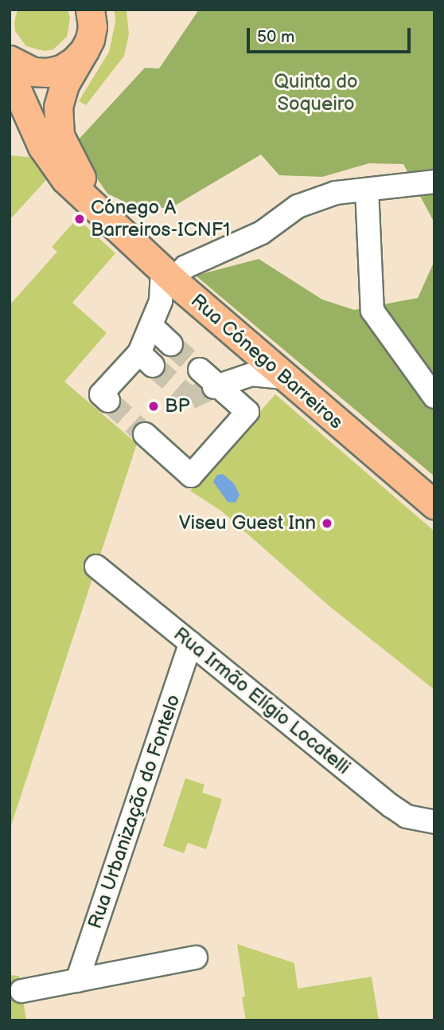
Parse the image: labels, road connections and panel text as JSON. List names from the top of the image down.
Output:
{
  "streets": {
    "main road": ["Rua Cónego Barreiros"],
    "street": ["Rua Irmão Elígio Locatelli", "Rua Urbanização do Fontelo"]
  },
  "crossings": [
    ["Rua Irmão Elígio Locatelli", "Rua Urbanização do Fontelo"]
  ],
  "parks": ["Quinta do Soqueiro"],
  "places": ["Cónego A Barreiros-ICNF1", "BP", "Viseu Guest Inn"],
  "scale_bar": "50 m"
}
